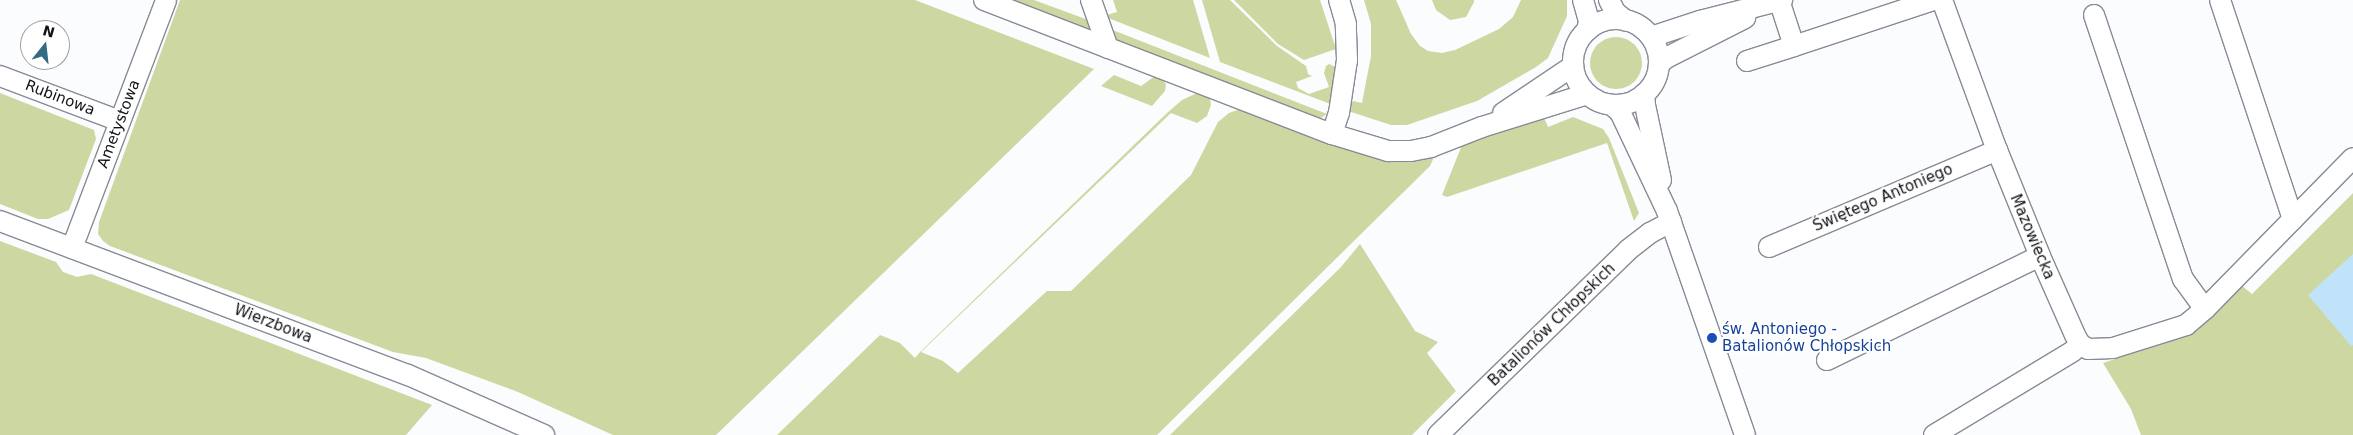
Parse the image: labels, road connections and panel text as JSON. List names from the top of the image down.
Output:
{
  "streets": {
    "street": [
      "Rubinowa",
      "Ametystowa",
      "Świętego Antoniego",
      "Mazowiecka",
      "Wierzbowa",
      "Batalionów Chłopskich"
    ]
  },
  "crossings": [
    ["Rubinowa", "Ametystowa"],
    ["Ametystowa", "Wierzbowa"],
    ["Świętego Antoniego", "Mazowiecka"]
  ],
  "places": ["św. Antoniego - Batalionów Chłopskich"],
  "north": "top"
}
